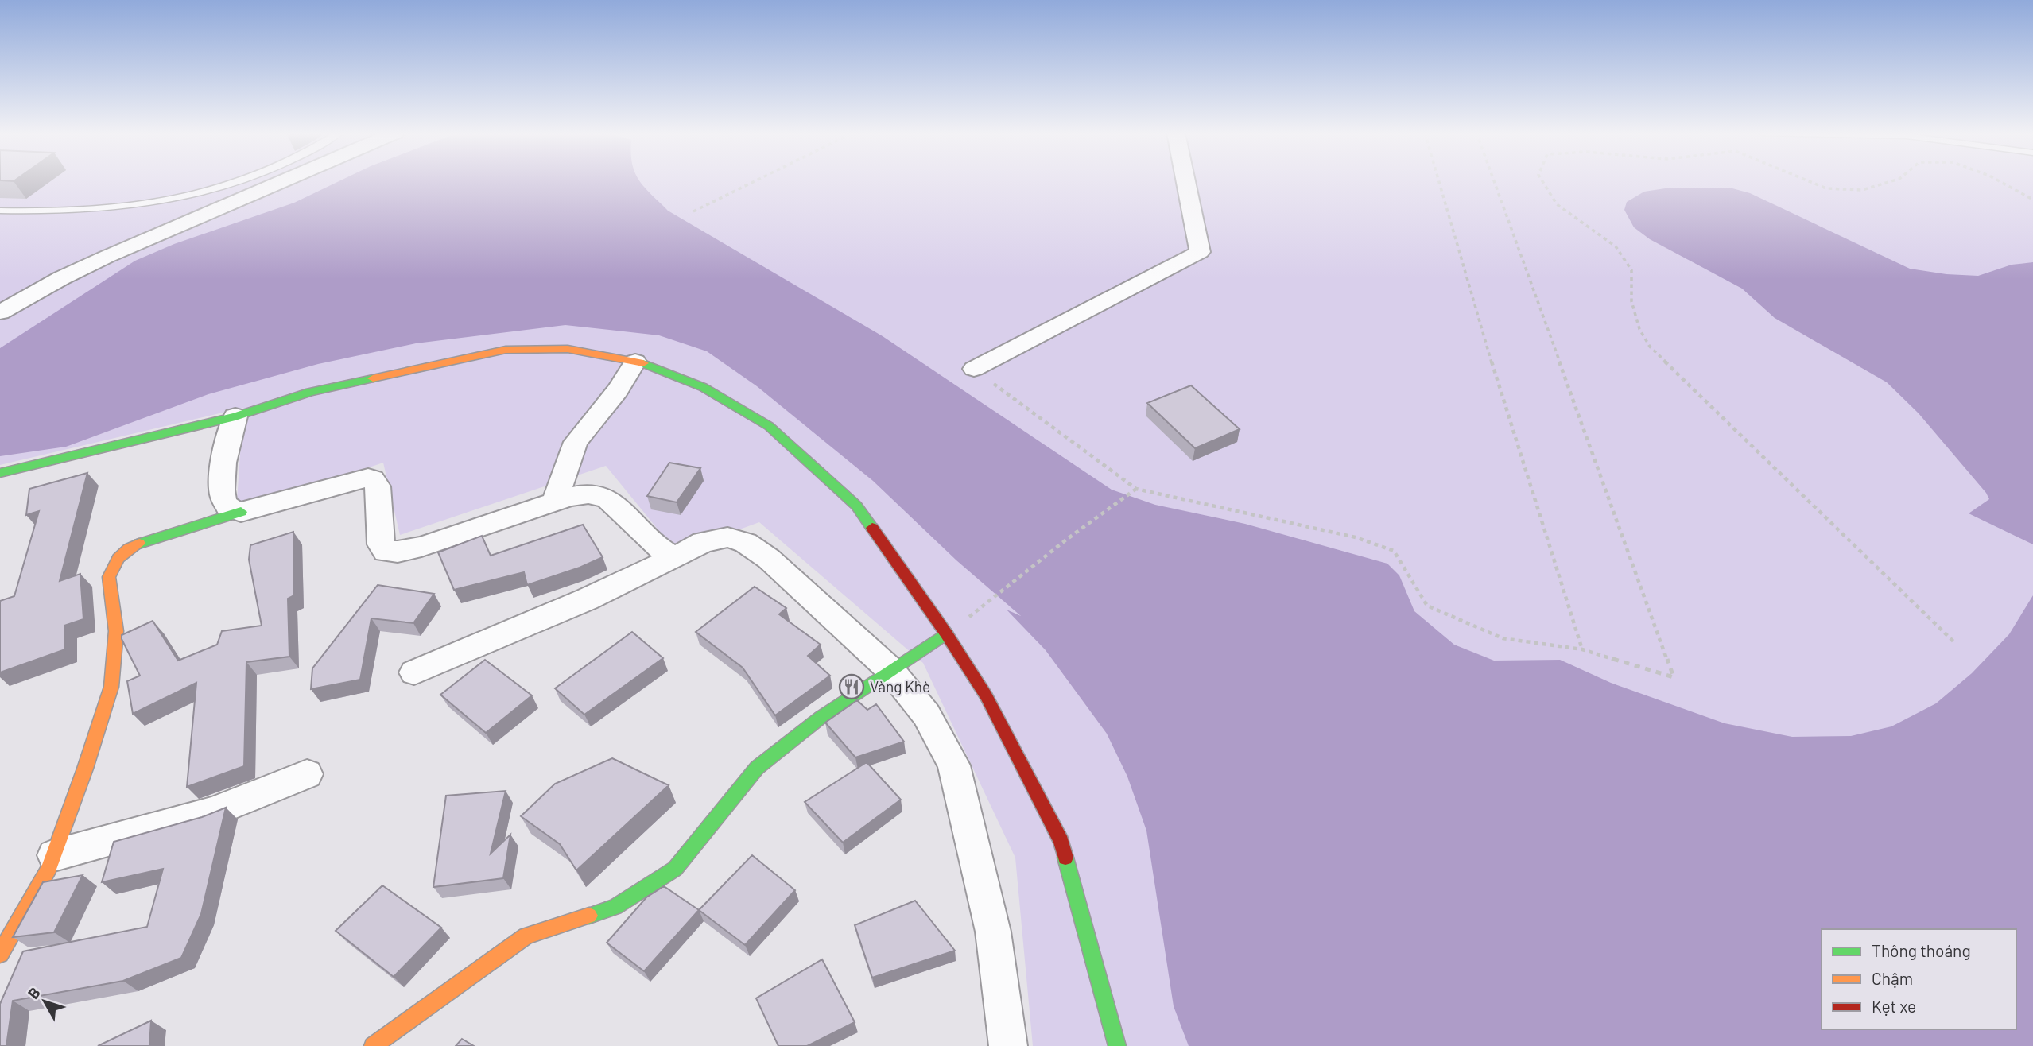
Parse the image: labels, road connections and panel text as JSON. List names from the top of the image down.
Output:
{
  "places": {
    "restaurant": ["Vàng Khè"]
  },
  "legend": ["Thông thoáng", "Chậm", "Kẹt xe"],
  "north": "top left"
}
